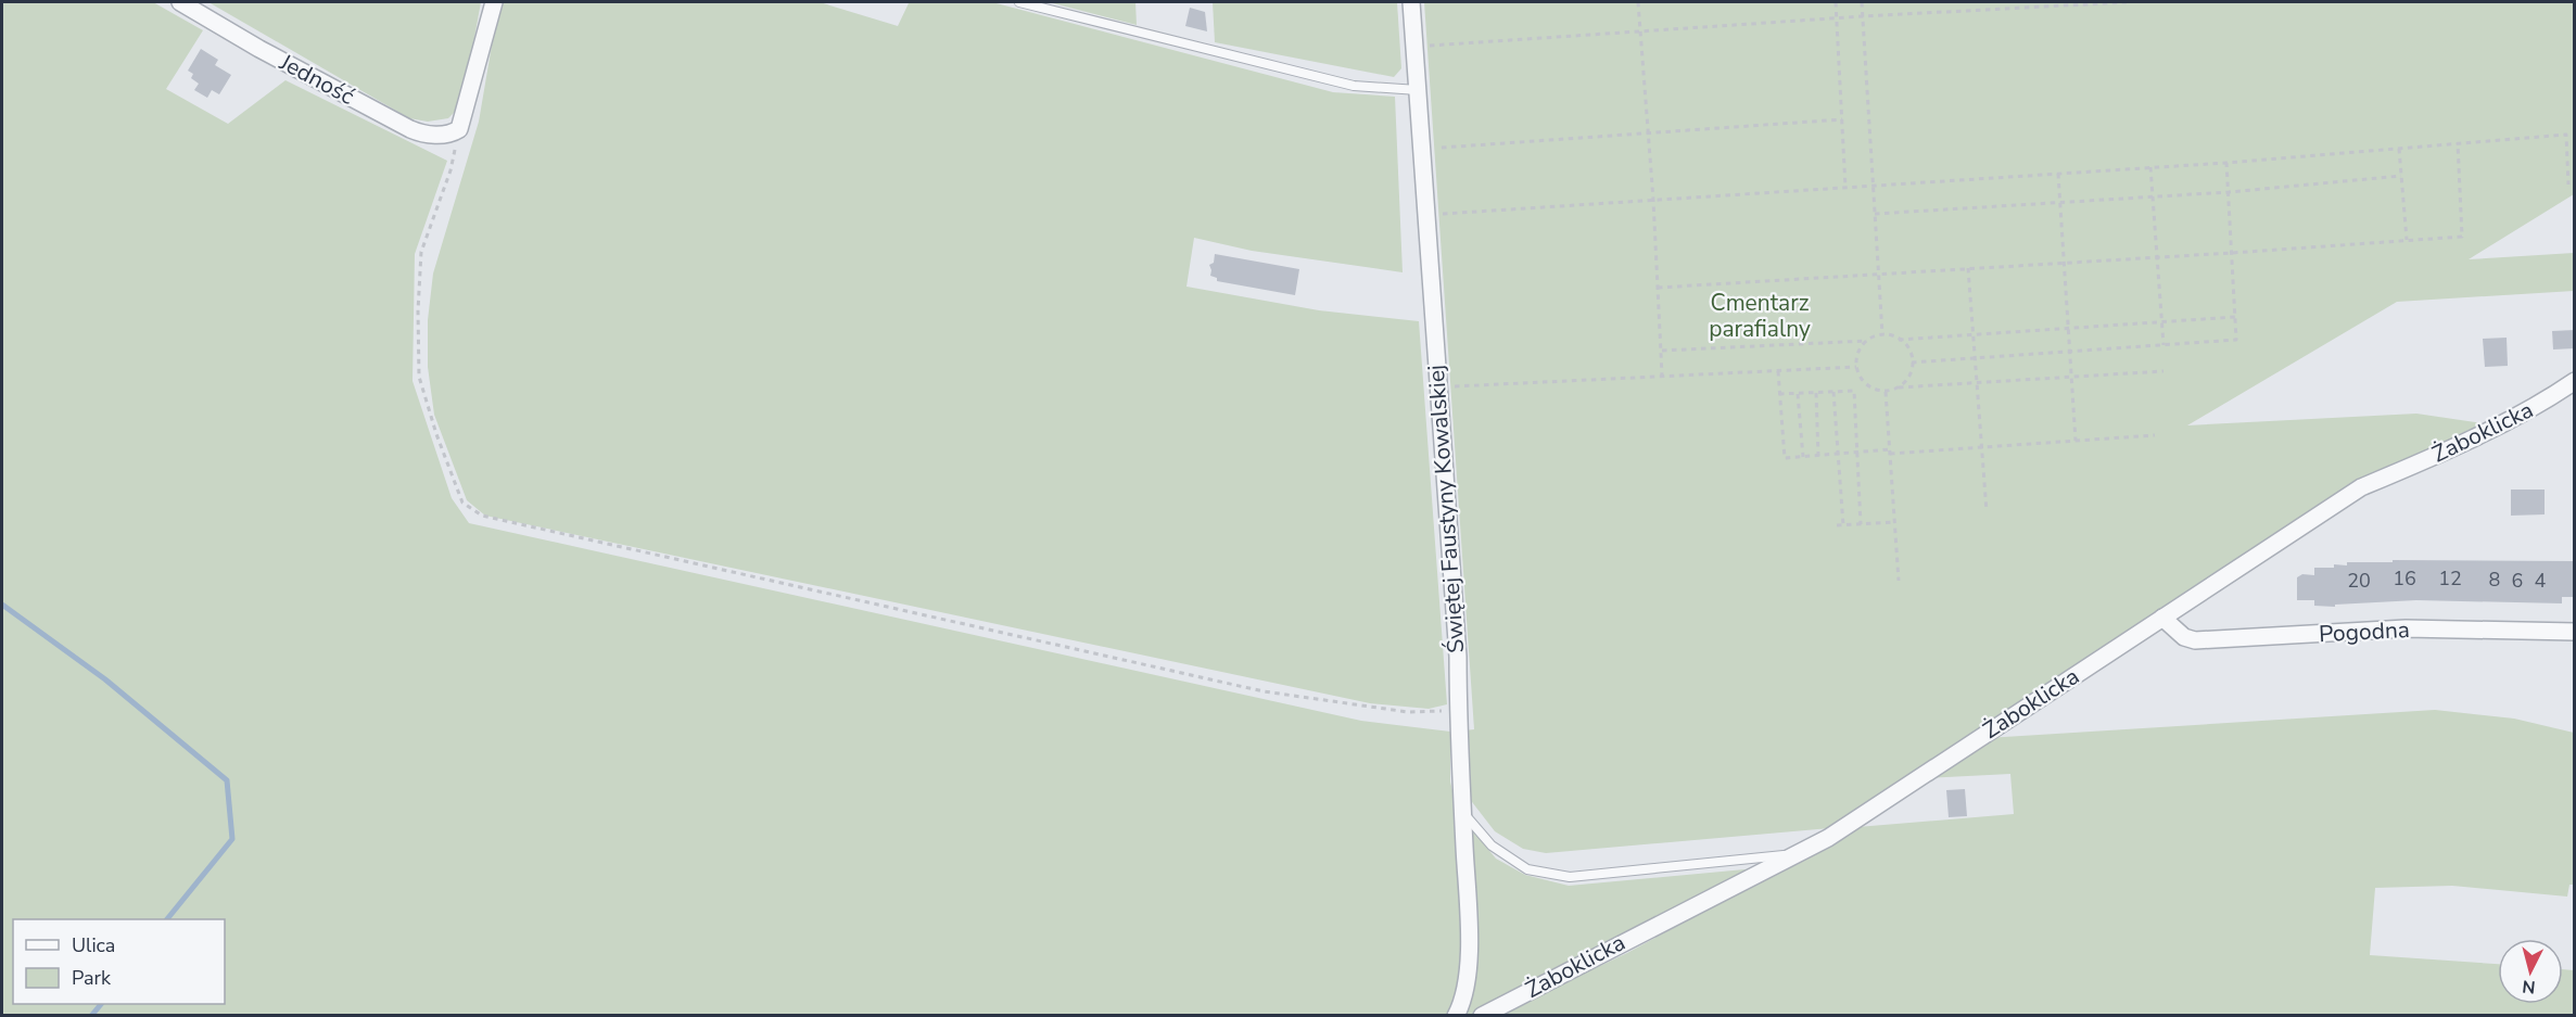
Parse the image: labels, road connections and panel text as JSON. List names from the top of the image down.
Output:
{
  "streets": {
    "street": [
      "Jedność",
      "Żaboklicka",
      "Świętej Faustyny Kowalskiej",
      "Pogodna"
    ]
  },
  "crossings": [
    ["Żaboklicka", "Pogodna"]
  ],
  "parks": ["Cmentarz parafialny"],
  "house_numbers": [
    "16",
    "12",
    "8",
    "20",
    "6",
    "4"
  ],
  "legend": ["Ulica", "Park"],
  "north": "bottom"
}
